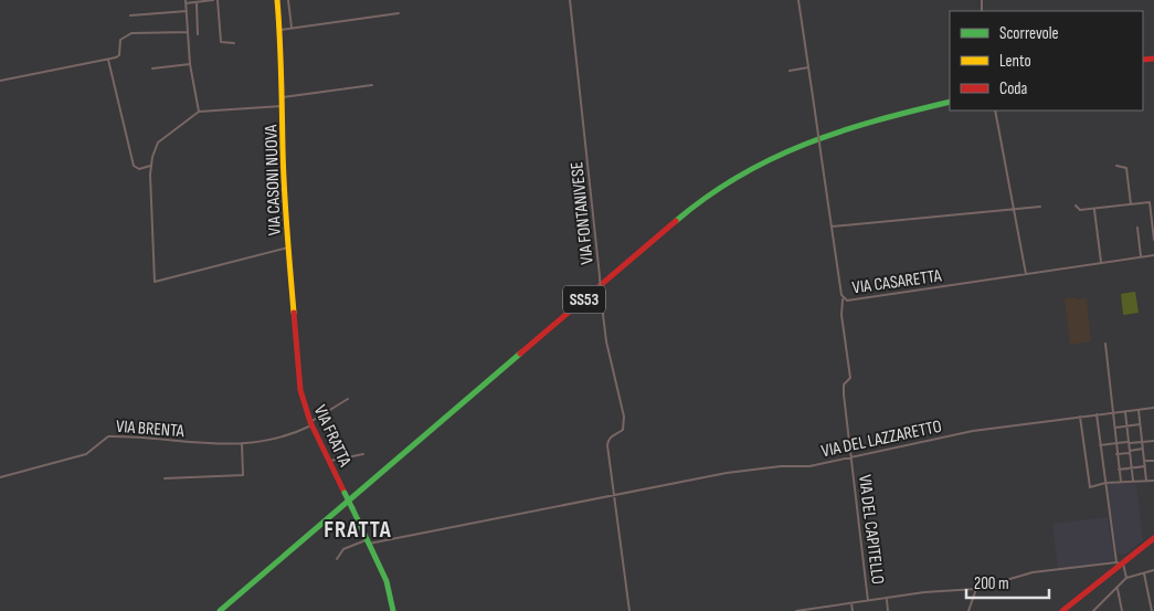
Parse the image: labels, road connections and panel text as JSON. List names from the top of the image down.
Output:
{
  "streets": {
    "main road": ["VIA CASONI NUOVA", "SS53", "VIA FRATTA"],
    "street": [
      "VIA FONTANIVESE",
      "VIA CASARETTA",
      "VIA BRENTA",
      "VIA DEL LAZZARETTO",
      "VIA DEL CAPITELLO"
    ]
  },
  "crossings": [
    ["VIA CASONI NUOVA", "VIA FRATTA"],
    ["VIA FONTANIVESE", "VIA DEL LAZZARETTO"],
    ["VIA CASARETTA", "VIA DEL CAPITELLO"],
    ["VIA BRENTA", "VIA FRATTA"],
    ["VIA FRATTA", "VIA DEL LAZZARETTO"],
    ["VIA DEL LAZZARETTO", "VIA DEL CAPITELLO"]
  ],
  "districts": ["FRATTA"],
  "legend": ["Scorrevole", "Lento", "Coda"],
  "scale_bar": "200 m"
}
